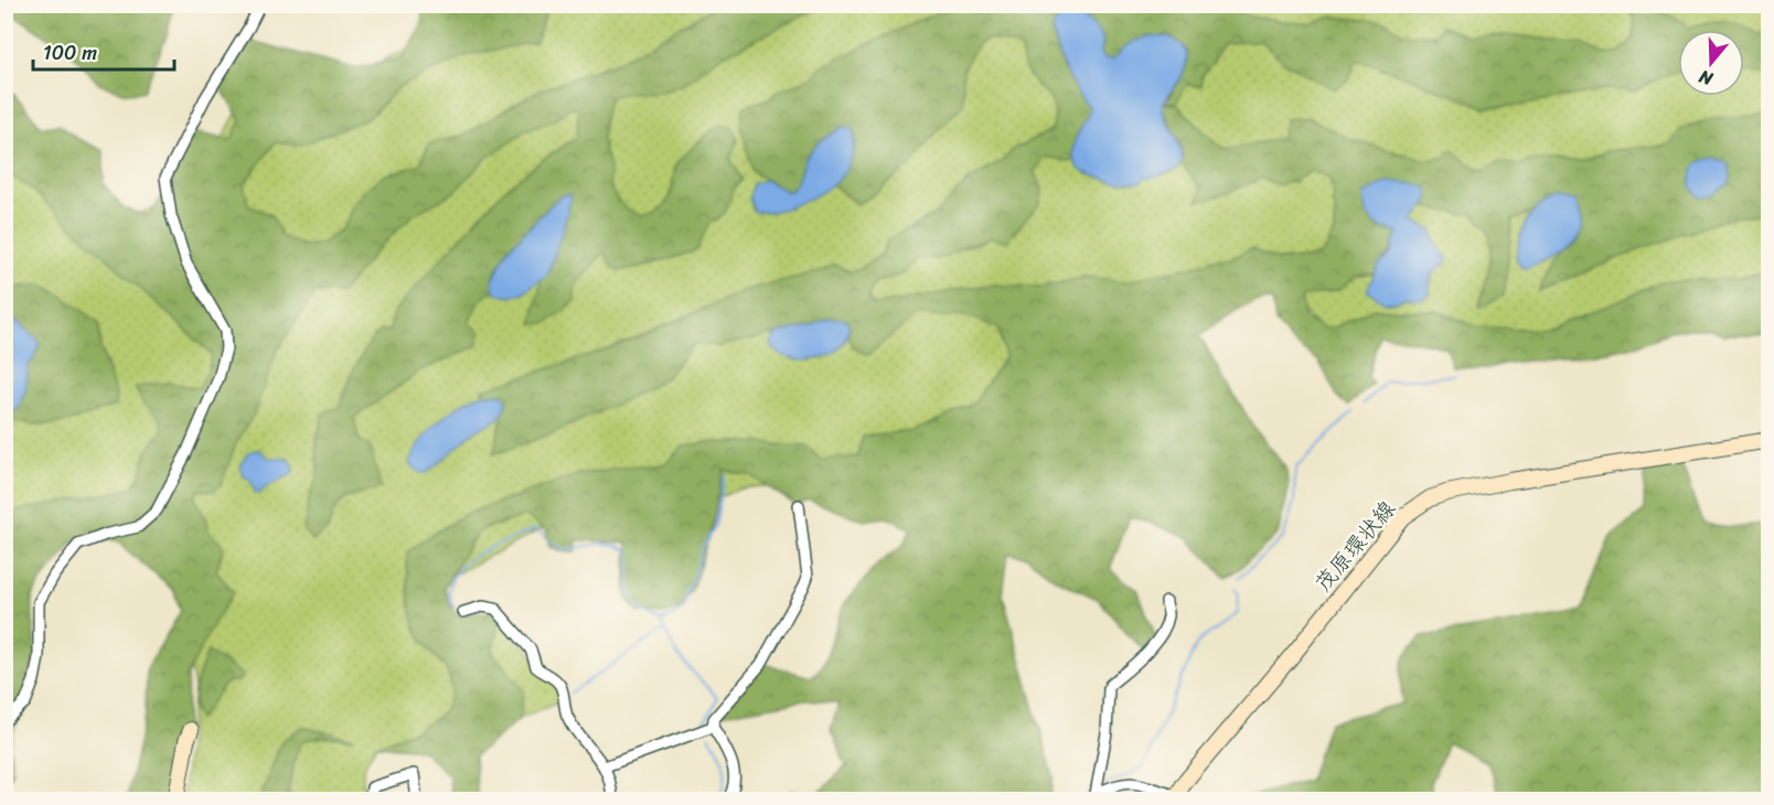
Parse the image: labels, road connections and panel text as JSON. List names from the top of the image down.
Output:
{
  "streets": {
    "main road": ["茂原環状線"]
  },
  "scale_bar": "100 m",
  "north": "bottom"
}
